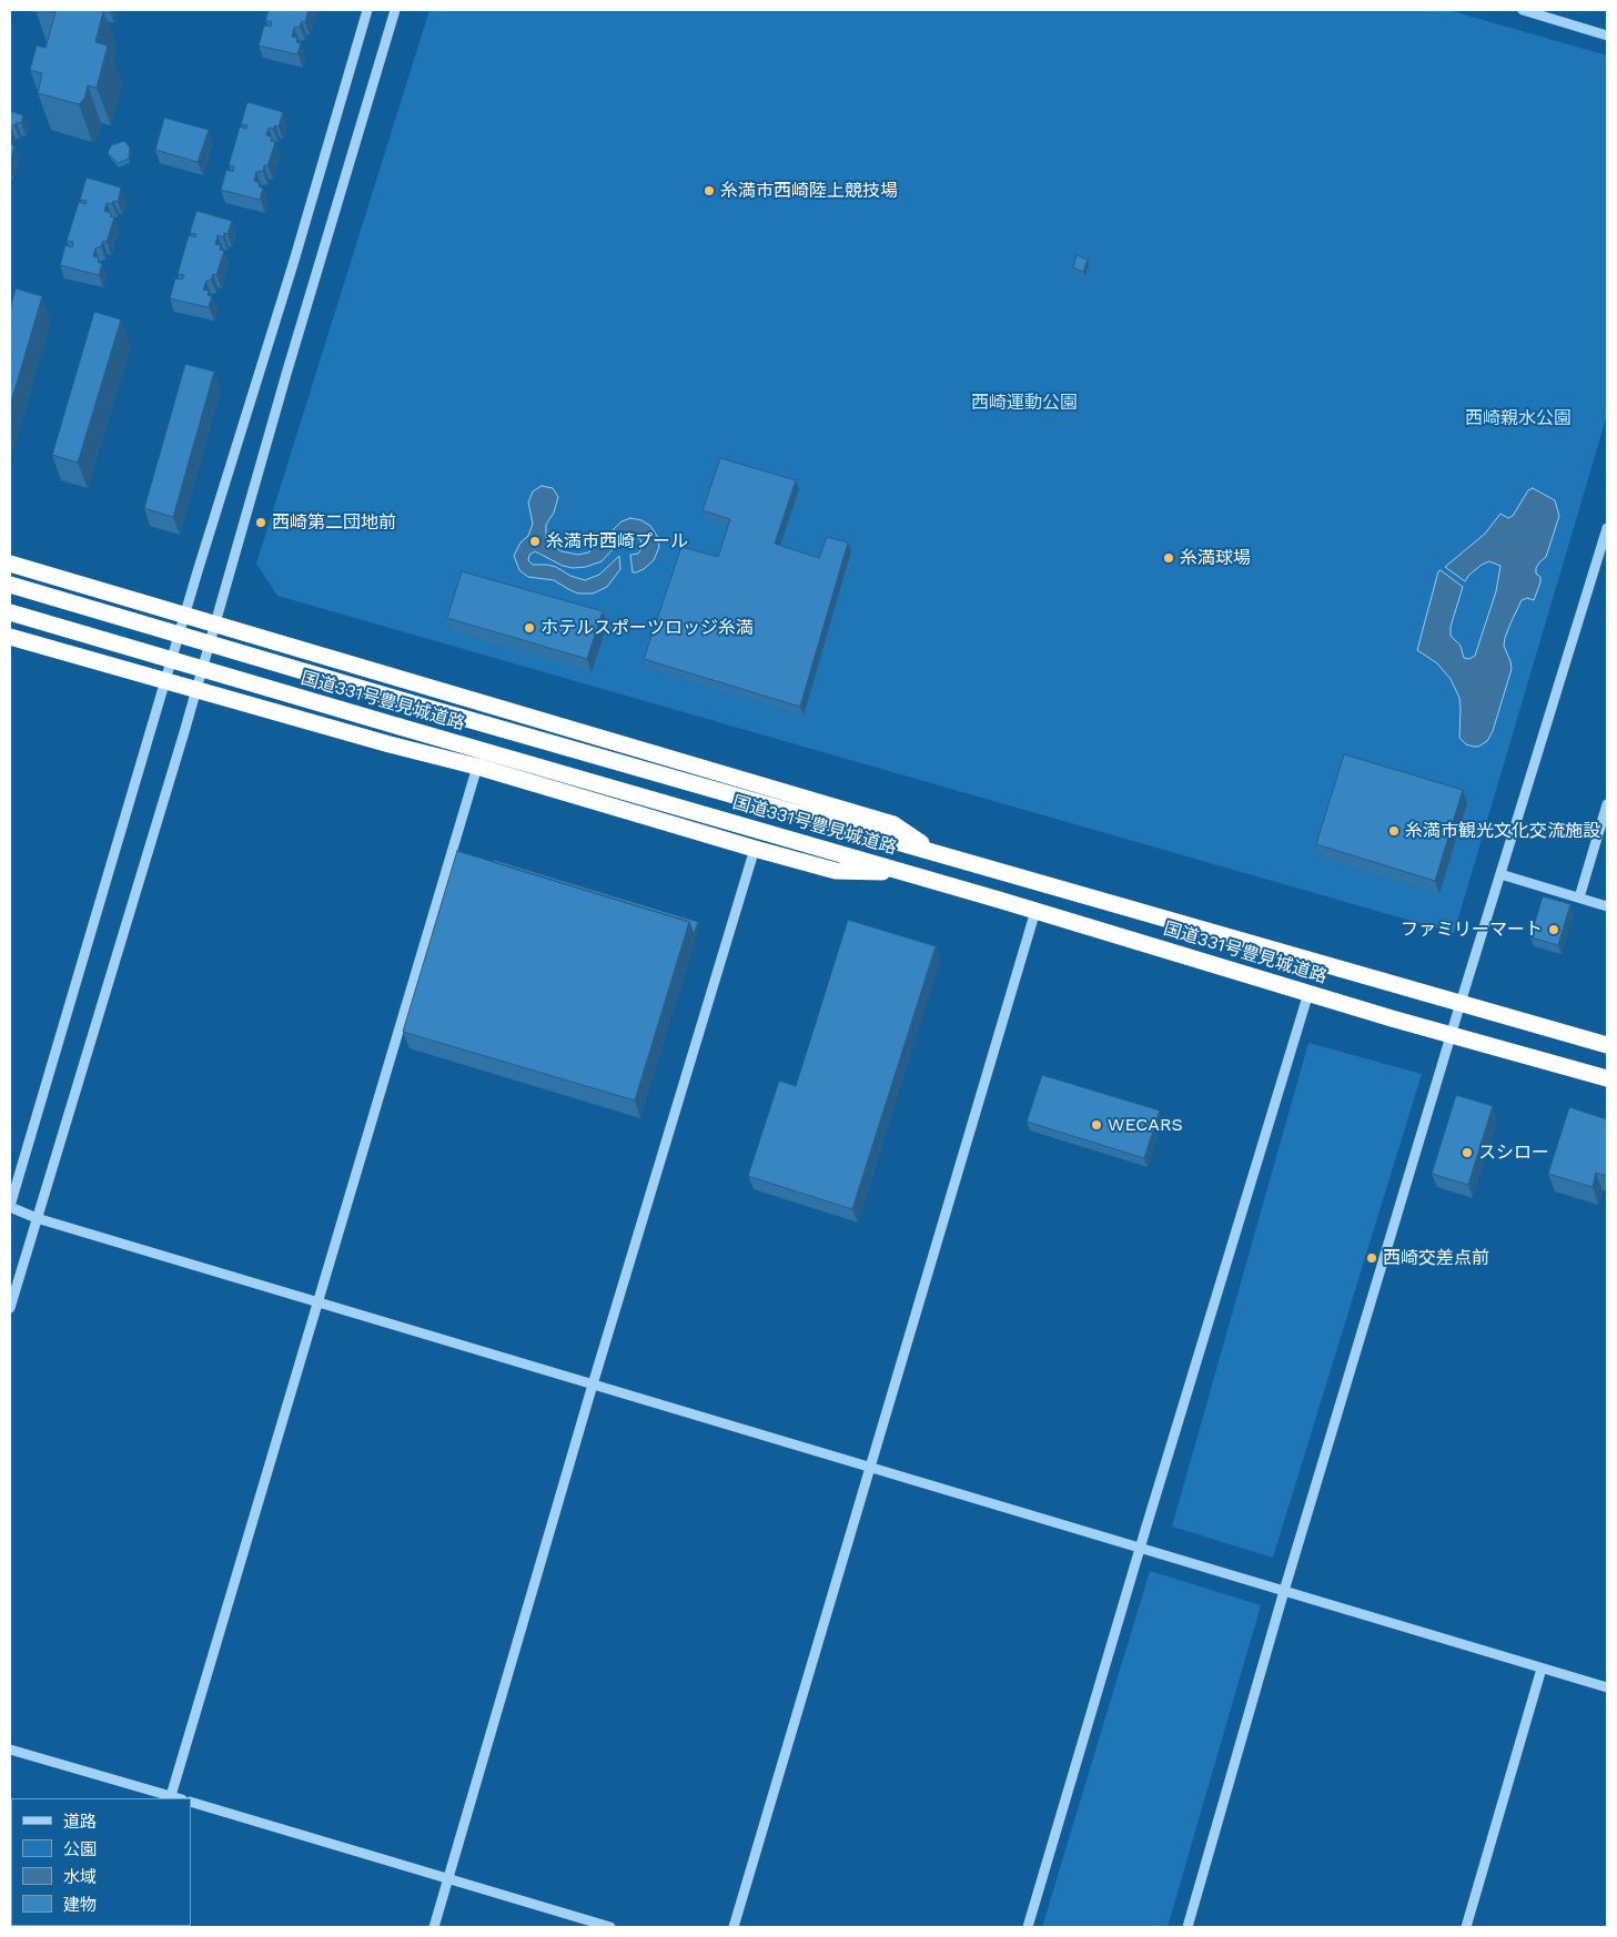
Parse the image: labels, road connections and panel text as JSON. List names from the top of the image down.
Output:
{
  "streets": {
    "highway": ["国道331号豊見城道路"]
  },
  "parks": ["西崎運動公園", "西崎親水公園"],
  "places": [
    "糸満市西崎陸上競技場",
    "西崎第二団地前",
    "糸満市西崎プール",
    "糸満球場",
    "ホテルスポーツロッジ糸満",
    "糸満市観光文化交流施設",
    "ファミリーマート",
    "WECARS",
    "スシロー",
    "西崎交差点前"
  ],
  "legend": [
    "道路",
    "公園",
    "水域",
    "建物"
  ]
}
